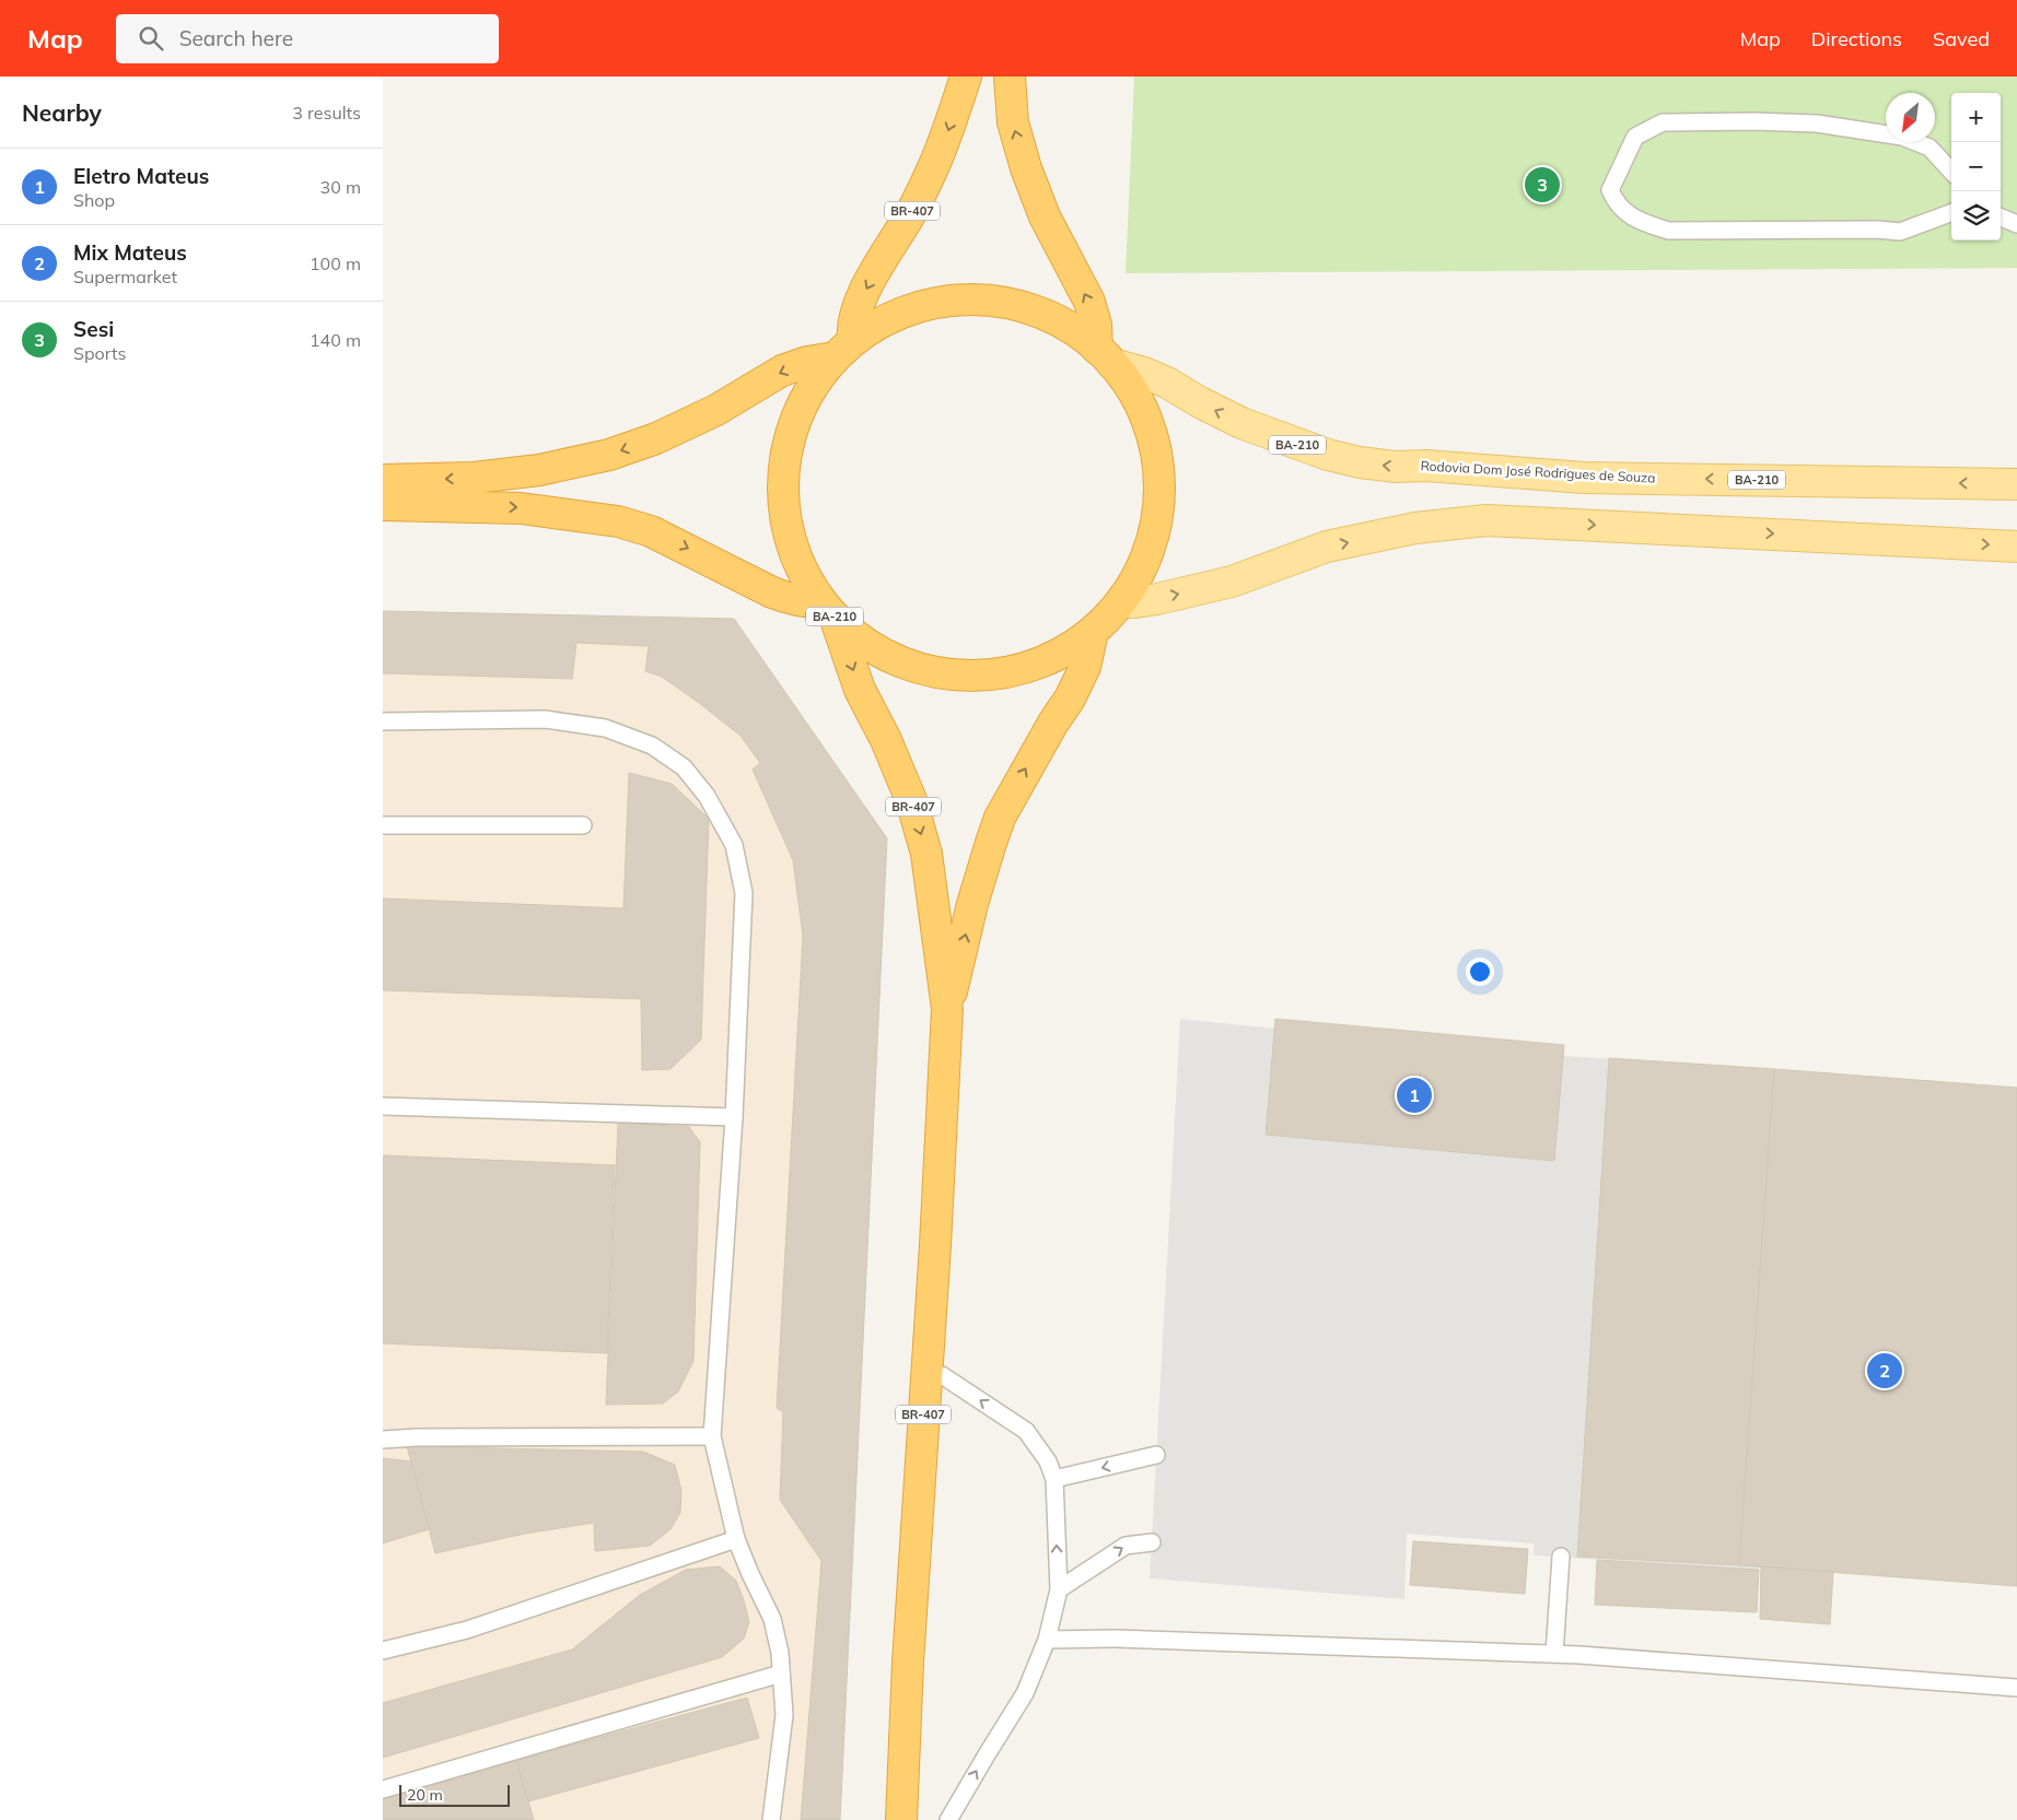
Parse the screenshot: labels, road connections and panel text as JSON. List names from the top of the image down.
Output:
{
  "streets": {
    "highway": ["BR-407", "BA-210"],
    "main road": ["Rodovia Dom José Rodrigues de Souza"]
  },
  "crossings": [
    ["BR-407", "BA-210"],
    ["BA-210", "Rodovia Dom José Rodrigues de Souza"]
  ],
  "scale_bar": "20 m",
  "north": "bottom left",
  "page": {
    "header": "Map",
    "search": "Search here",
    "nav": ["Map", "Directions", "Saved"],
    "heading": ["Nearby", "3 results"],
    "map_buttons": ["+", "−"],
    "list": [
      {
        "mark": "1",
        "name": "Eletro Mateus",
        "note": "Shop",
        "value": "30 m"
      },
      {
        "mark": "2",
        "name": "Mix Mateus",
        "note": "Supermarket",
        "value": "100 m"
      },
      {
        "mark": "3",
        "name": "Sesi",
        "note": "Sports",
        "value": "140 m"
      }
    ],
    "pins": ["3", "1", "2"],
    "scale": "20 m"
  }
}
